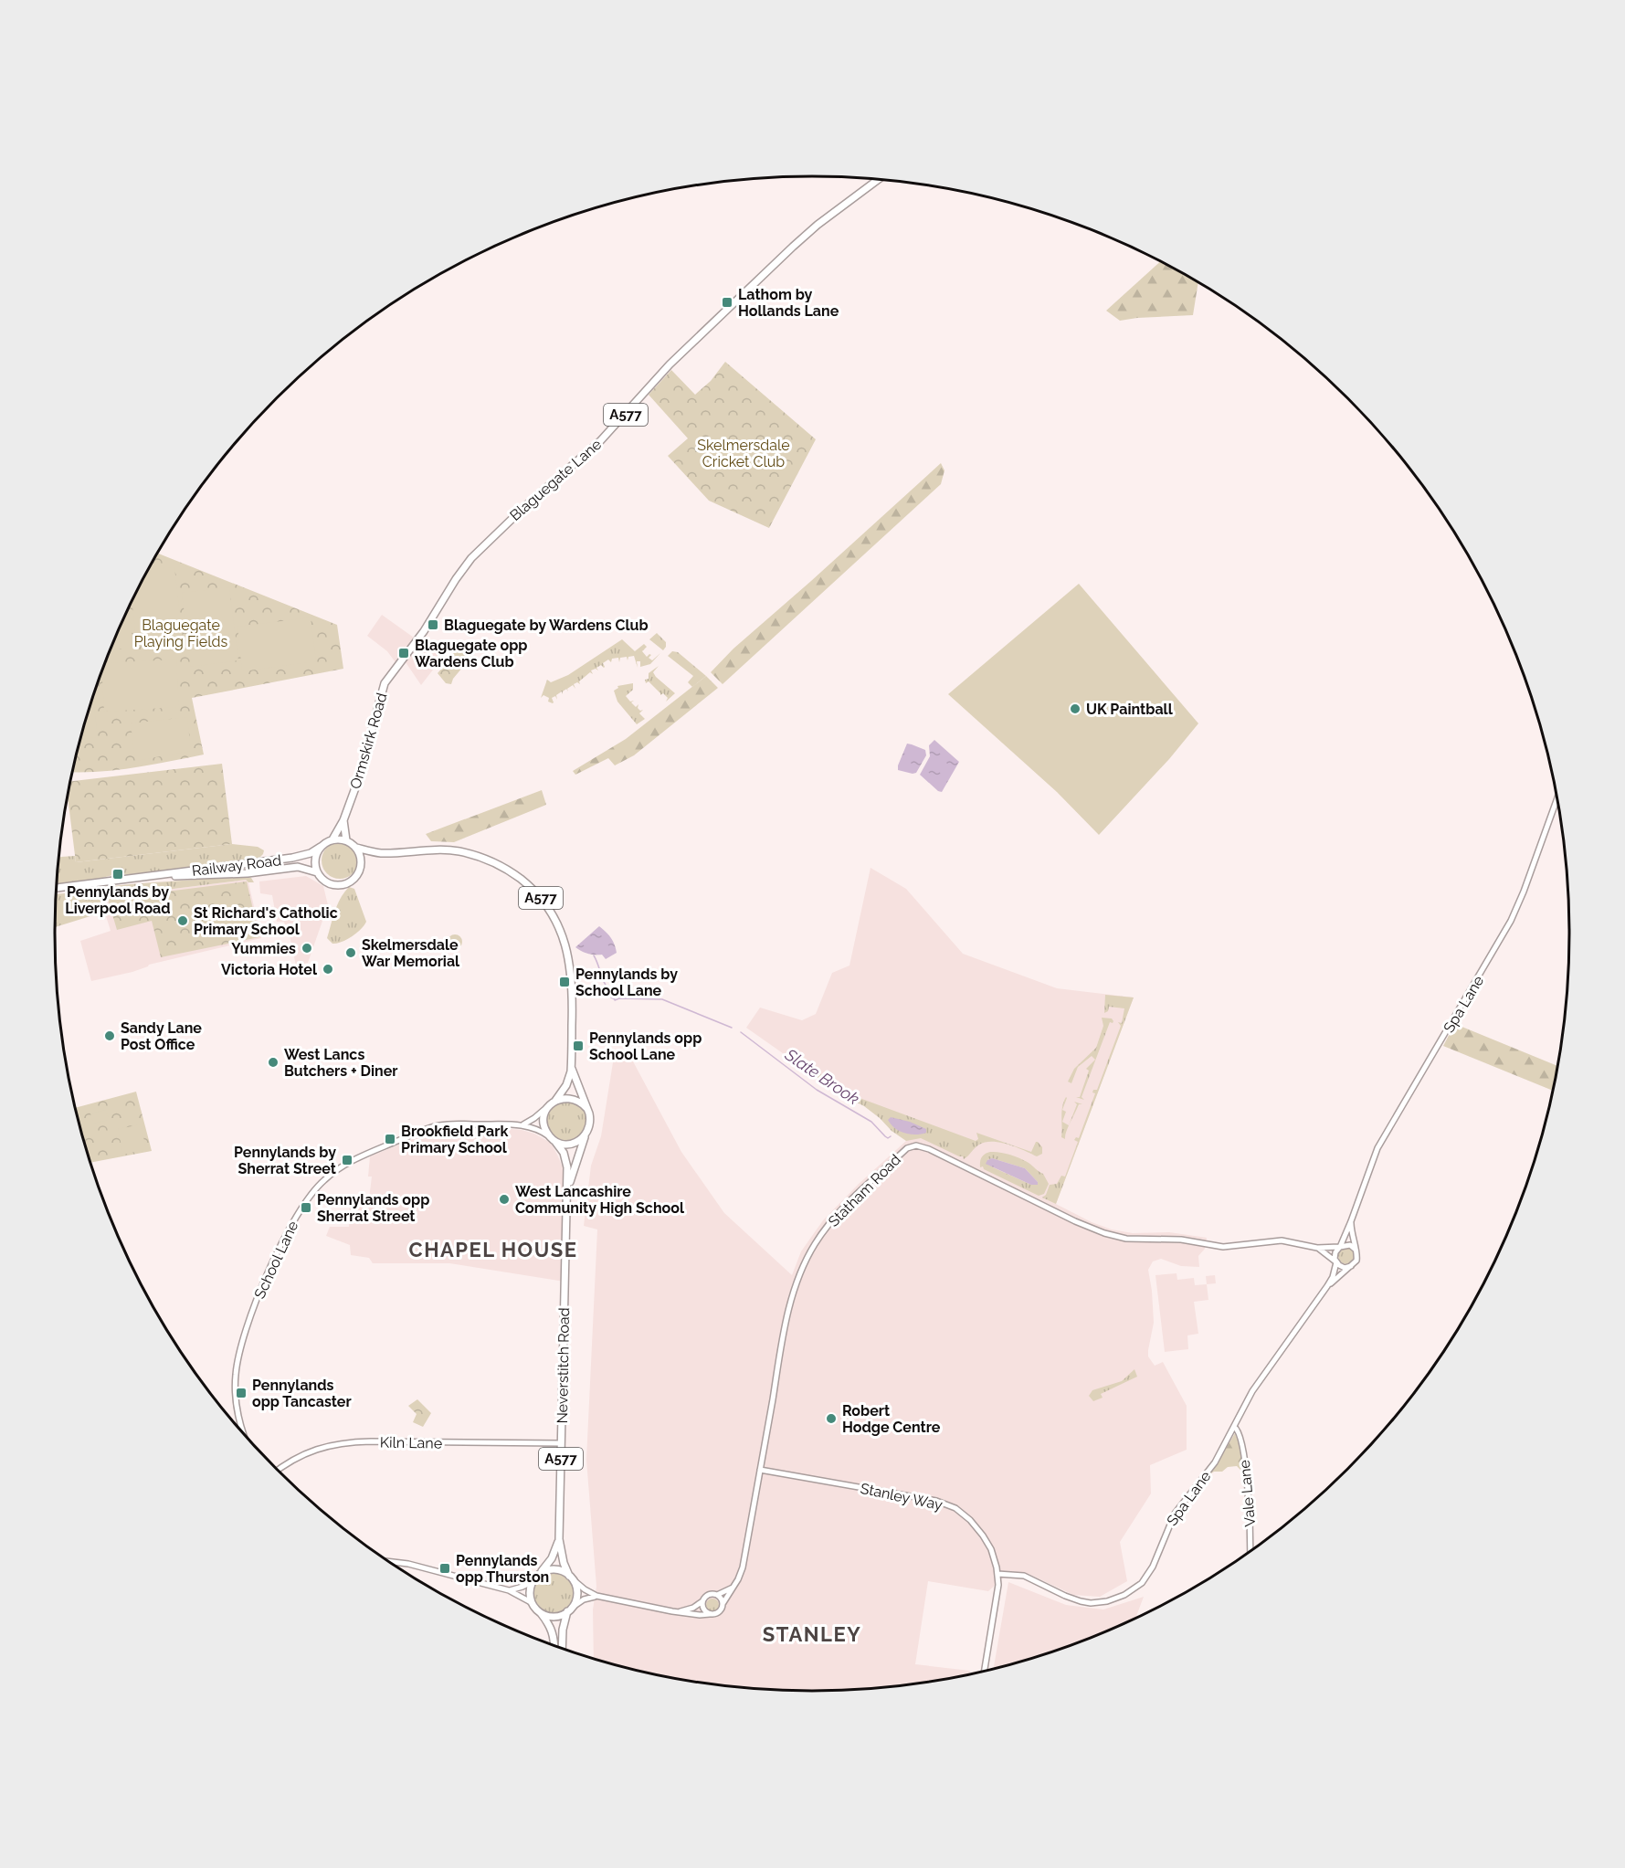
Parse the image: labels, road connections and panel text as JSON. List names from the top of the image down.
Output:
{
  "streets": {
    "main road": [
      "A577",
      "Blaguegate Lane",
      "Ormskirk Road",
      "Railway Road",
      "Neverstitch Road"
    ],
    "street": [
      "Spa Lane",
      "Statham Road",
      "School Lane",
      "Kiln Lane",
      "Vale Lane",
      "Stanley Way"
    ]
  },
  "crossings": [
    ["A577", "Ormskirk Road"],
    ["A577", "Railway Road"],
    ["A577", "School Lane"],
    ["A577", "Neverstitch Road"],
    ["Blaguegate Lane", "Ormskirk Road"],
    ["Ormskirk Road", "Railway Road"],
    ["Spa Lane", "Statham Road"],
    ["Spa Lane", "Vale Lane"],
    ["Spa Lane", "Stanley Way"],
    ["Statham Road", "Stanley Way"],
    ["School Lane", "Neverstitch Road"],
    ["Neverstitch Road", "Kiln Lane"]
  ],
  "districts": ["CHAPEL HOUSE", "STANLEY"],
  "water": ["Slate Brook"],
  "parks": ["Skelmersdale Cricket Club", "Blaguegate Playing Fields"],
  "places": {
    "transit": [
      "Lathom by Hollands Lane",
      "Blaguegate by Wardens Club",
      "Blaguegate opp Wardens Club",
      "Pennylands by Liverpool Road",
      "Pennylands by School Lane",
      "Pennylands opp School Lane",
      "Brookfield Park Primary School",
      "Pennylands by Sherrat Street",
      "Pennylands opp Sherrat Street",
      "Pennylands opp Tancaster",
      "Pennylands opp Thurston"
    ],
    "other": [
      "UK Paintball",
      "St Richard's Catholic Primary School",
      "Yummies",
      "Skelmersdale War Memorial",
      "Victoria Hotel",
      "Sandy Lane Post Office",
      "West Lancs Butchers + Diner",
      "West Lancashire Community High School",
      "Robert Hodge Centre"
    ]
  }
}
